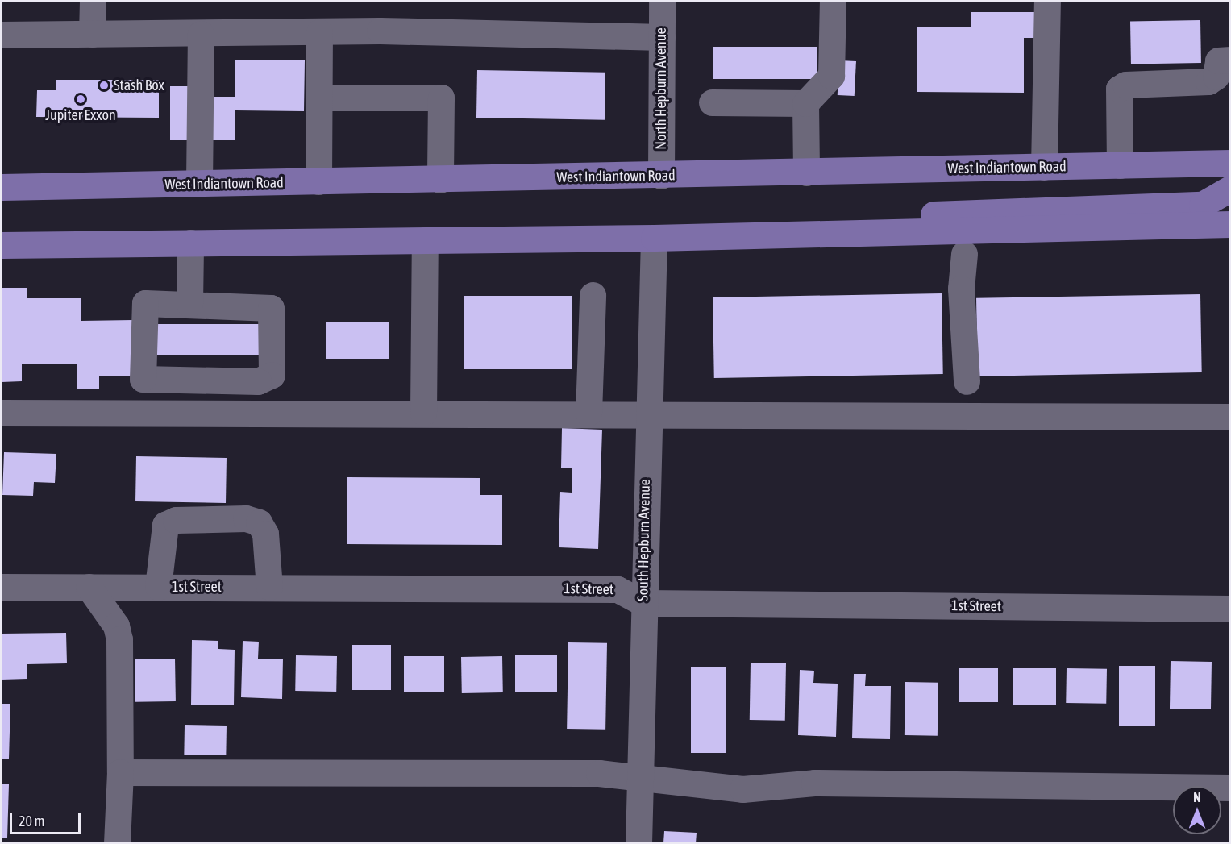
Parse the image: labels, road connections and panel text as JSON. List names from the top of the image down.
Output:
{
  "streets": {
    "main road": ["West Indiantown Road"],
    "street": ["North Hepburn Avenue", "South Hepburn Avenue", "1st Street"]
  },
  "crossings": [
    ["North Hepburn Avenue", "West Indiantown Road"],
    ["South Hepburn Avenue", "1st Street"]
  ],
  "places": ["Stash Box", "Jupiter Exxon"],
  "scale_bar": "20 m",
  "north": "top"
}
